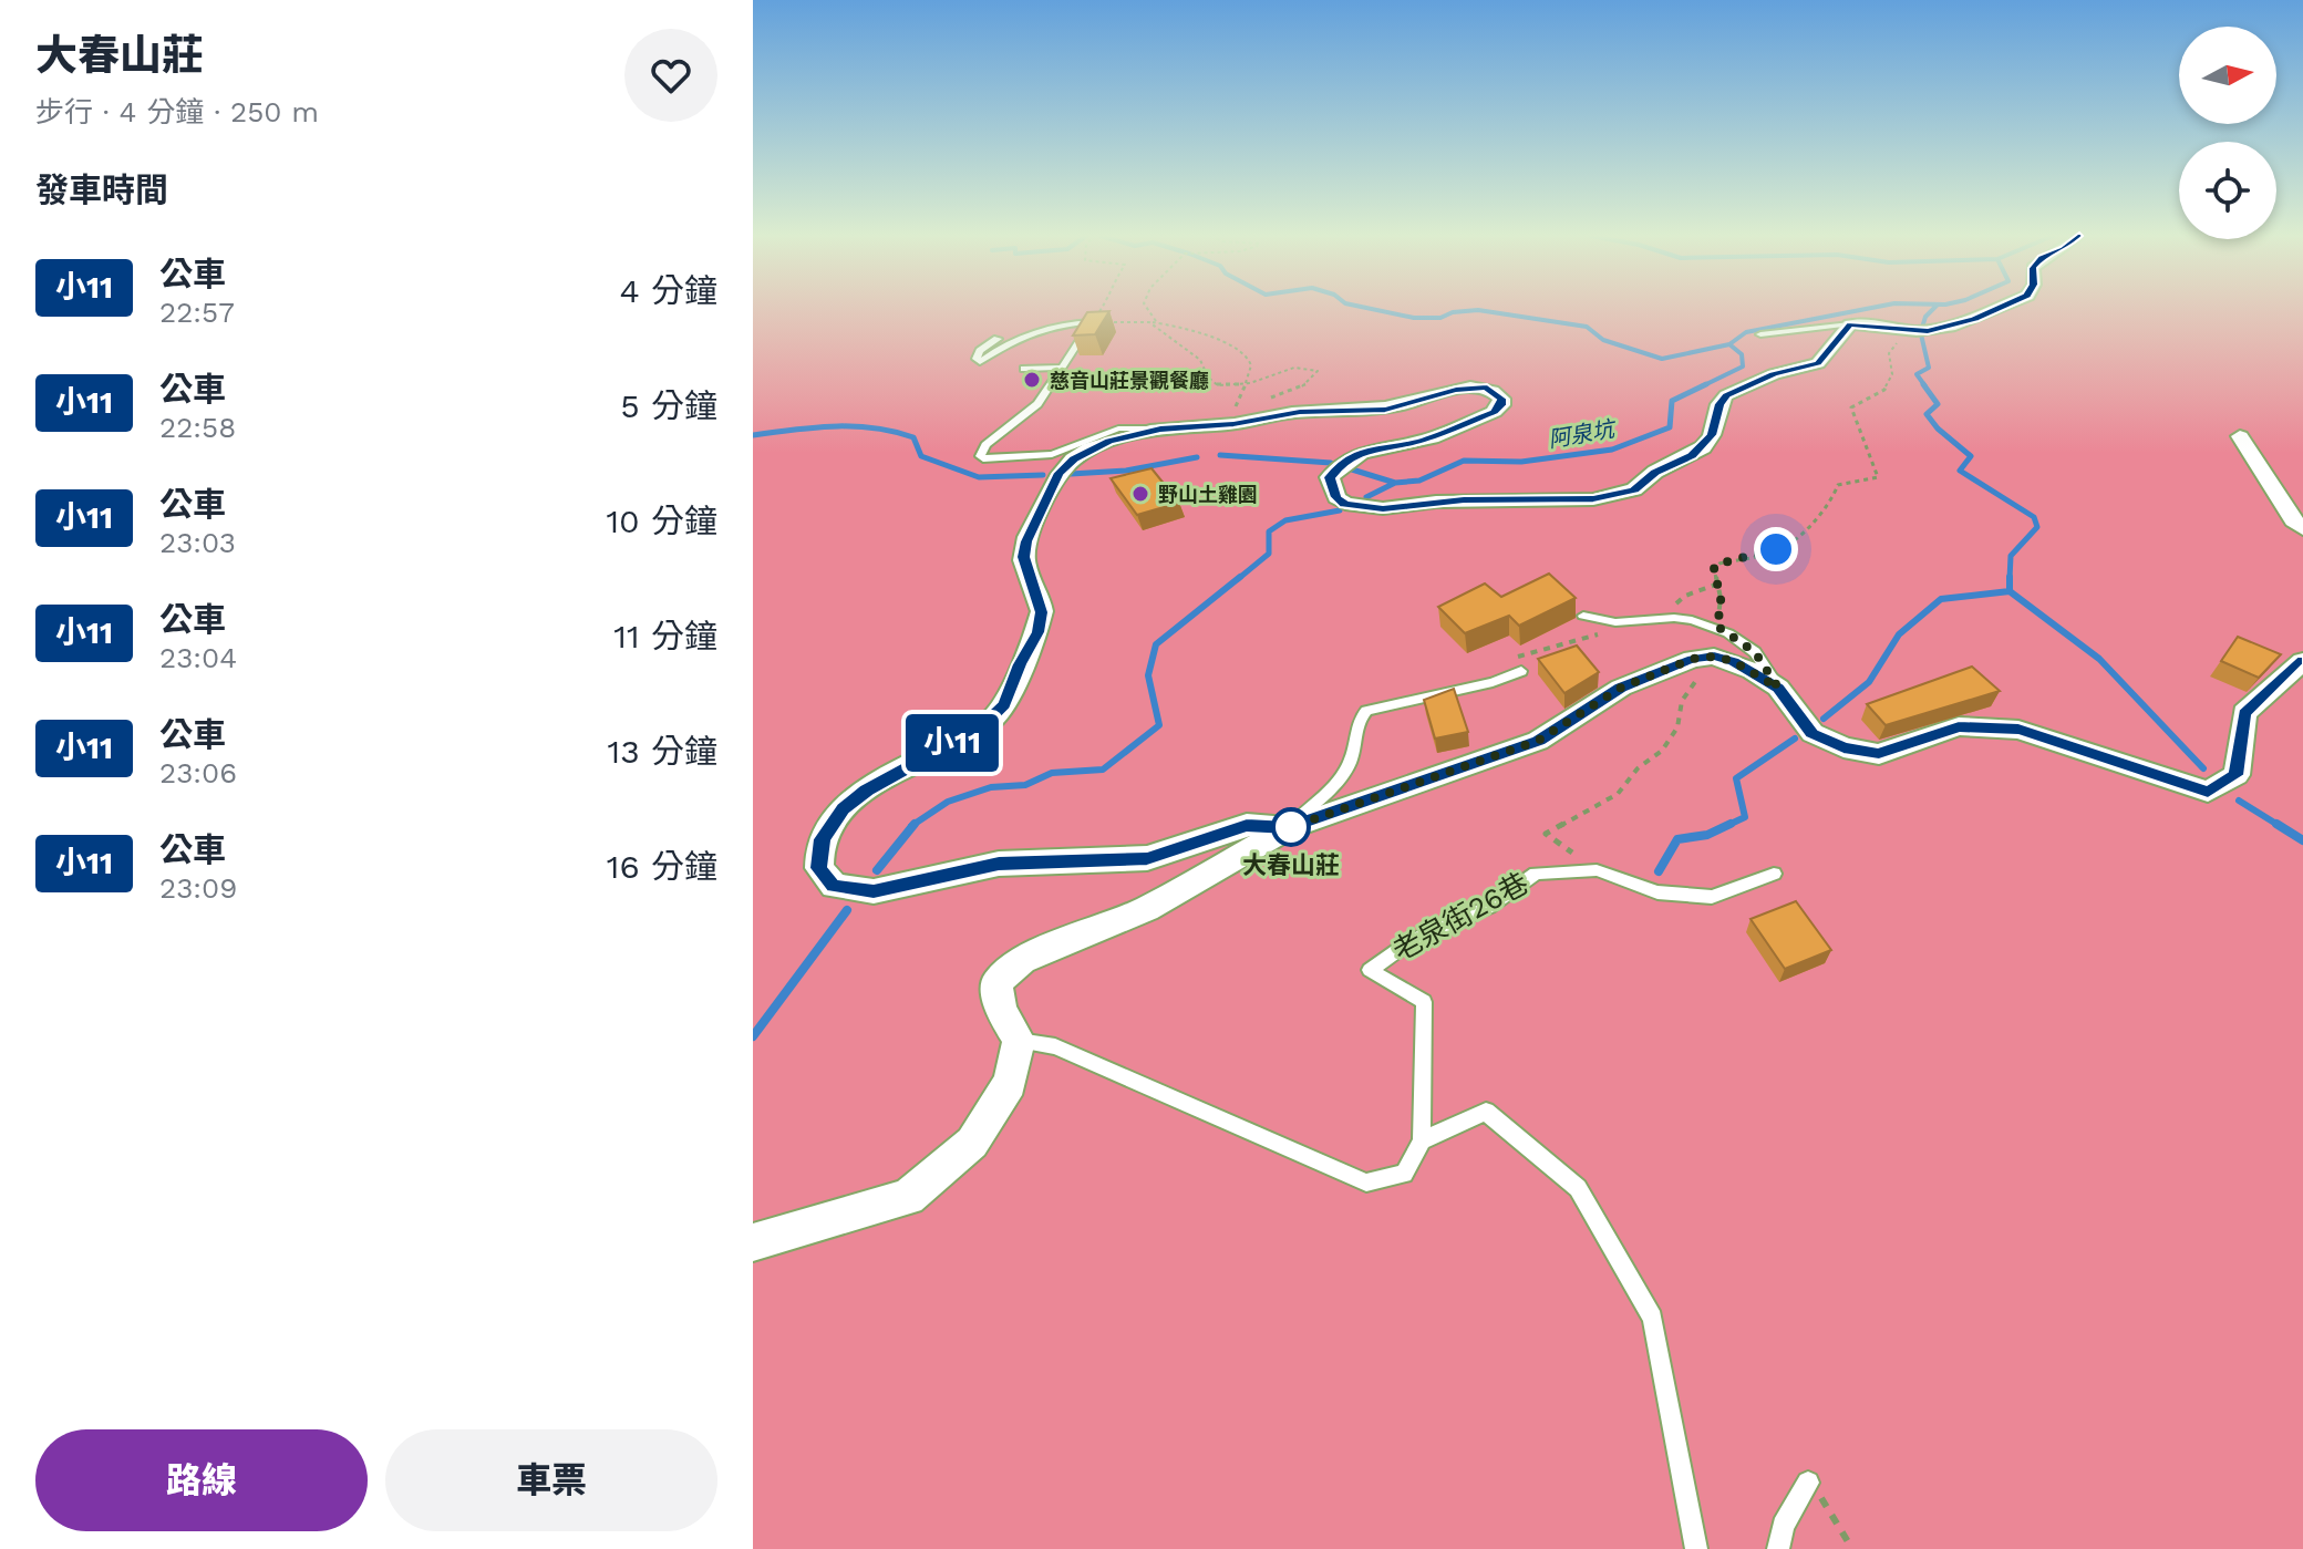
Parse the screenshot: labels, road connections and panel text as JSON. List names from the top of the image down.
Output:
{
  "streets": {
    "lane": ["老泉街26巷"]
  },
  "water": ["阿泉坑"],
  "places": ["慈音山莊景觀餐廳", "野山土雞園", "大春山莊"],
  "lines": ["bus line 小11"],
  "north": "right",
  "page": {
    "heading": [
      ["大春山莊", "步行 · 4 分鐘 · 250 m"],
      "發車時間"
    ],
    "on_map": "小11",
    "list": [
      {
        "mark": "小11",
        "name": "公車",
        "note": "22:57",
        "value": "4 分鐘"
      },
      {
        "mark": "小11",
        "name": "公車",
        "note": "22:58",
        "value": "5 分鐘"
      },
      {
        "mark": "小11",
        "name": "公車",
        "note": "23:03",
        "value": "10 分鐘"
      },
      {
        "mark": "小11",
        "name": "公車",
        "note": "23:04",
        "value": "11 分鐘"
      },
      {
        "mark": "小11",
        "name": "公車",
        "note": "23:06",
        "value": "13 分鐘"
      },
      {
        "mark": "小11",
        "name": "公車",
        "note": "23:09",
        "value": "16 分鐘"
      }
    ],
    "buttons": ["路線", "車票"]
  }
}
